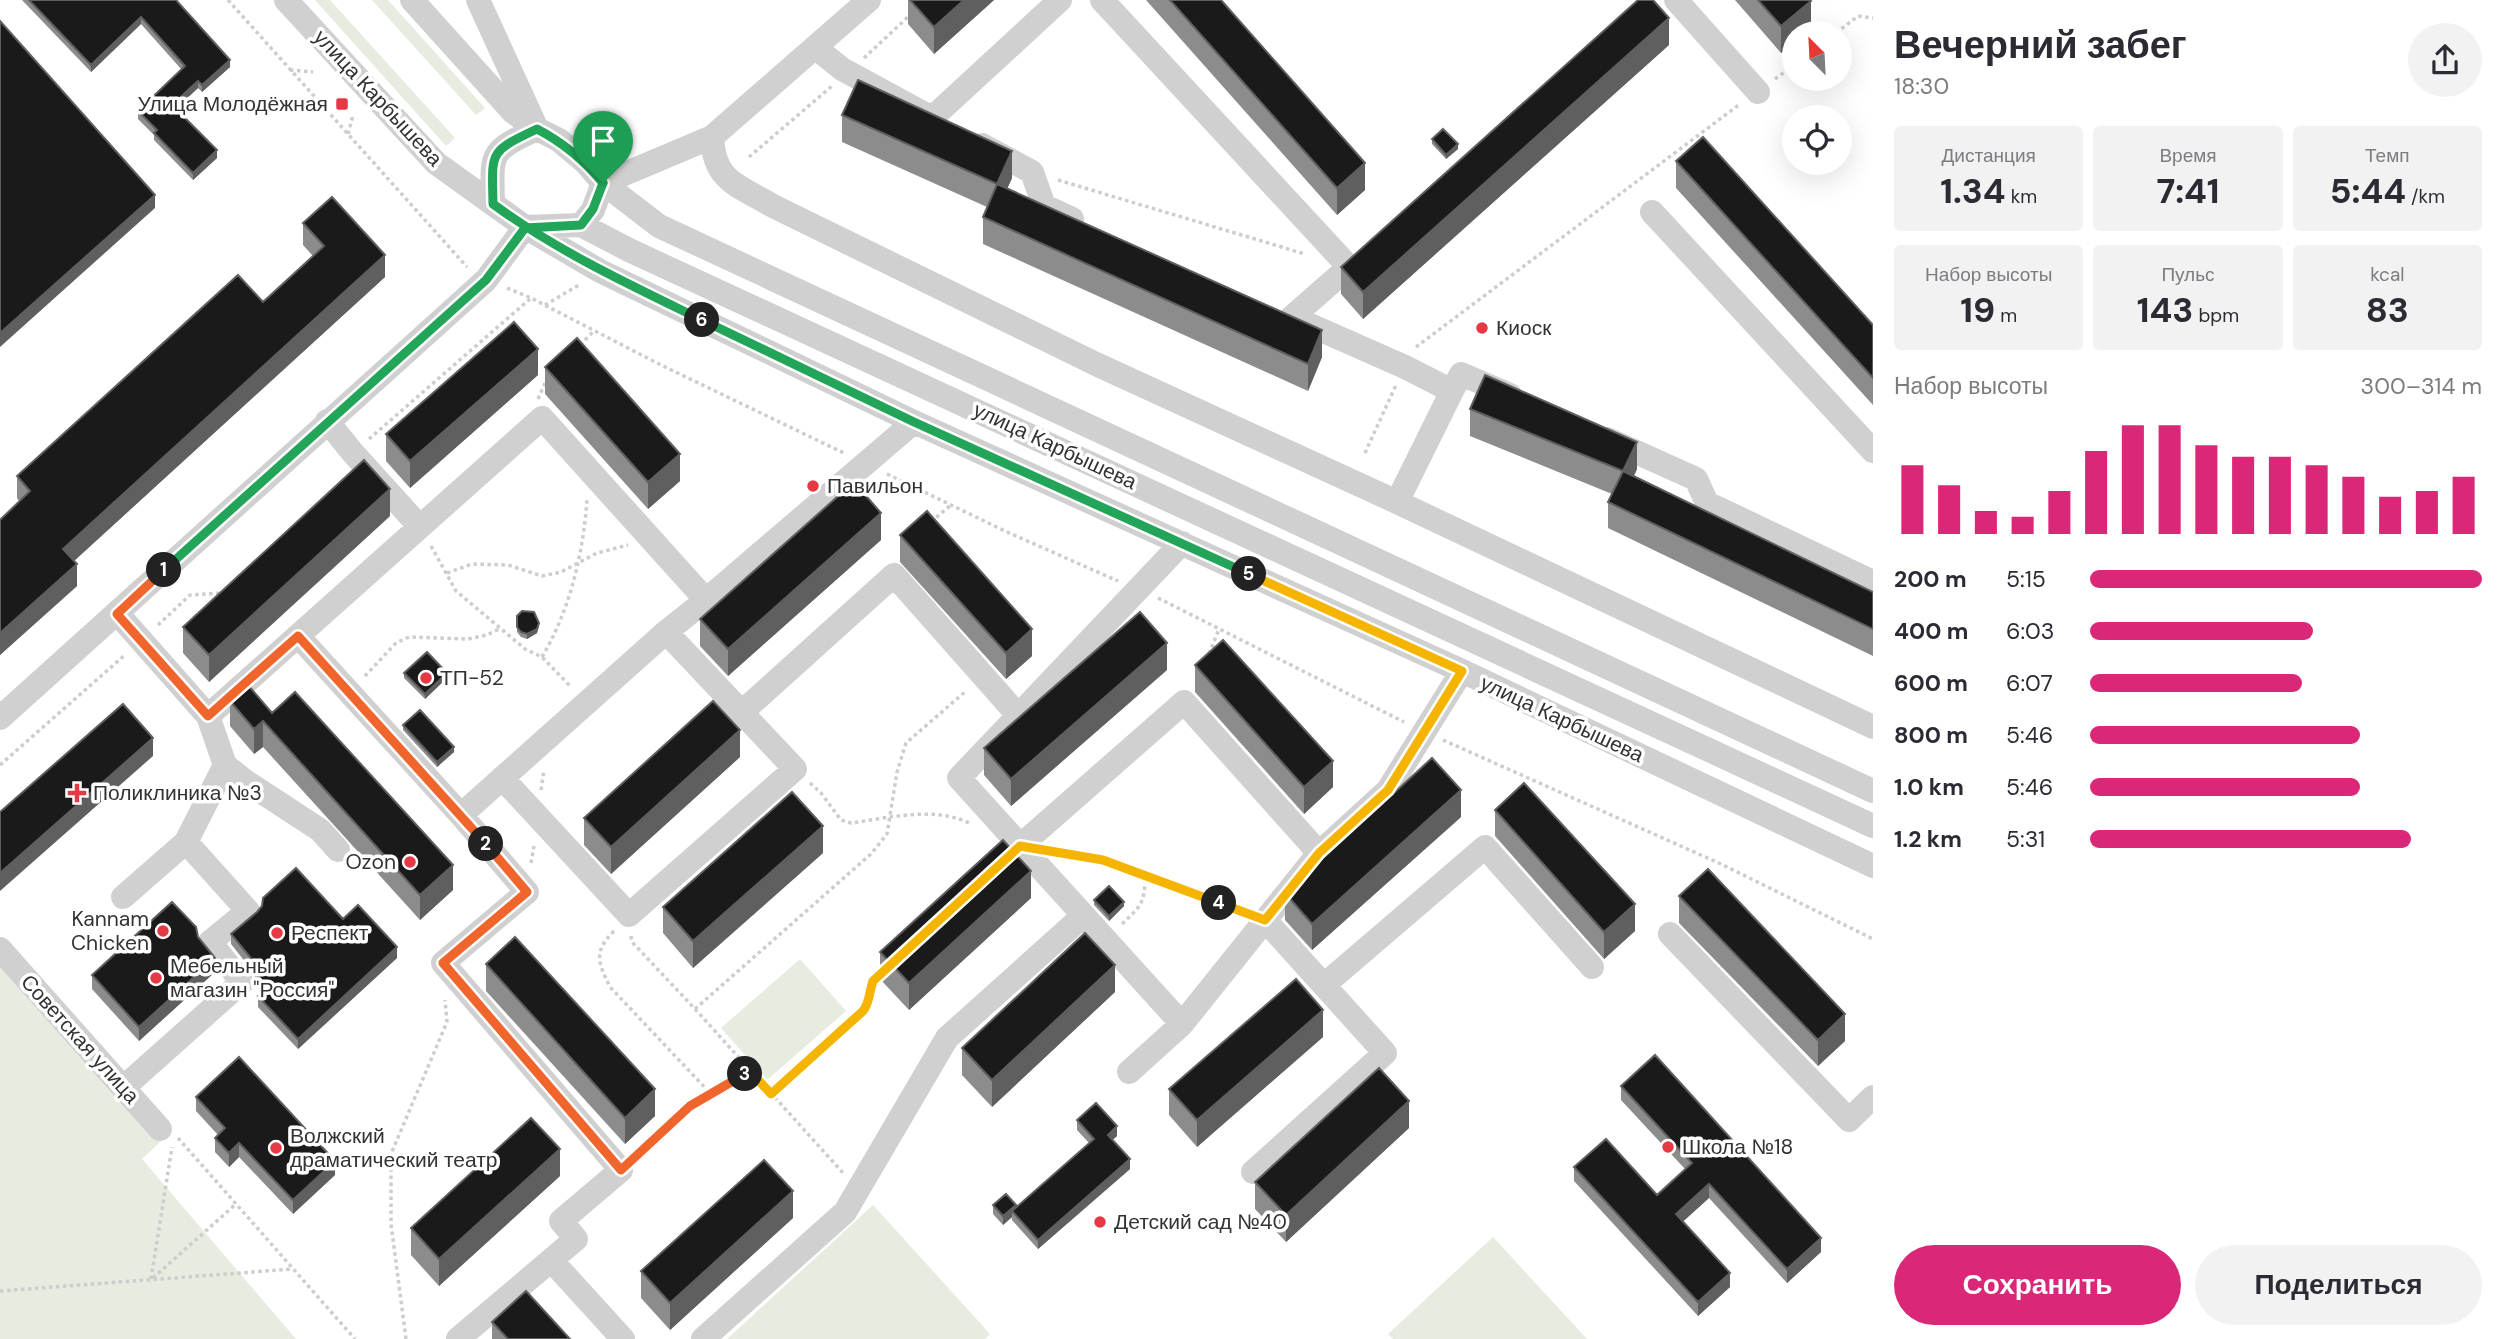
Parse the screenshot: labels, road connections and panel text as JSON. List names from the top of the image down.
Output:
{
  "streets": {
    "street": ["улица Карбышева", "Советская улица"]
  },
  "places": {
    "transit": ["Улица Молодёжная"],
    "other": [
      "Киоск",
      "Павильон",
      "ТП-52",
      "Ozon",
      "Kannam Chicken",
      "Респект",
      "Мебельный магазин \"Россия\"",
      "Школа №18",
      "Волжский драматический театр",
      "Детский сад №40"
    ],
    "health": ["Поликлиника №3"]
  },
  "north": "top left",
  "page": {
    "heading": ["Вечерний забег", "18:30"],
    "stats": [
      ["Дистанция", "1.34 km"],
      ["Время", "7:41"],
      ["Темп", "5:44 /km"],
      ["Набор высоты", "19 m"],
      ["Пульс", "143 bpm"],
      ["kcal", "83"]
    ],
    "pins": [
      "6",
      "1",
      "5",
      "2",
      "4",
      "3"
    ],
    "chart": ["Набор высоты", "300–314 m"],
    "list": [
      {
        "name": "200 m",
        "note": "5:15"
      },
      {
        "name": "400 m",
        "note": "6:03"
      },
      {
        "name": "600 m",
        "note": "6:07"
      },
      {
        "name": "800 m",
        "note": "5:46"
      },
      {
        "name": "1.0 km",
        "note": "5:46"
      },
      {
        "name": "1.2 km",
        "note": "5:31"
      }
    ],
    "buttons": ["Сохранить", "Поделиться"]
  }
}
